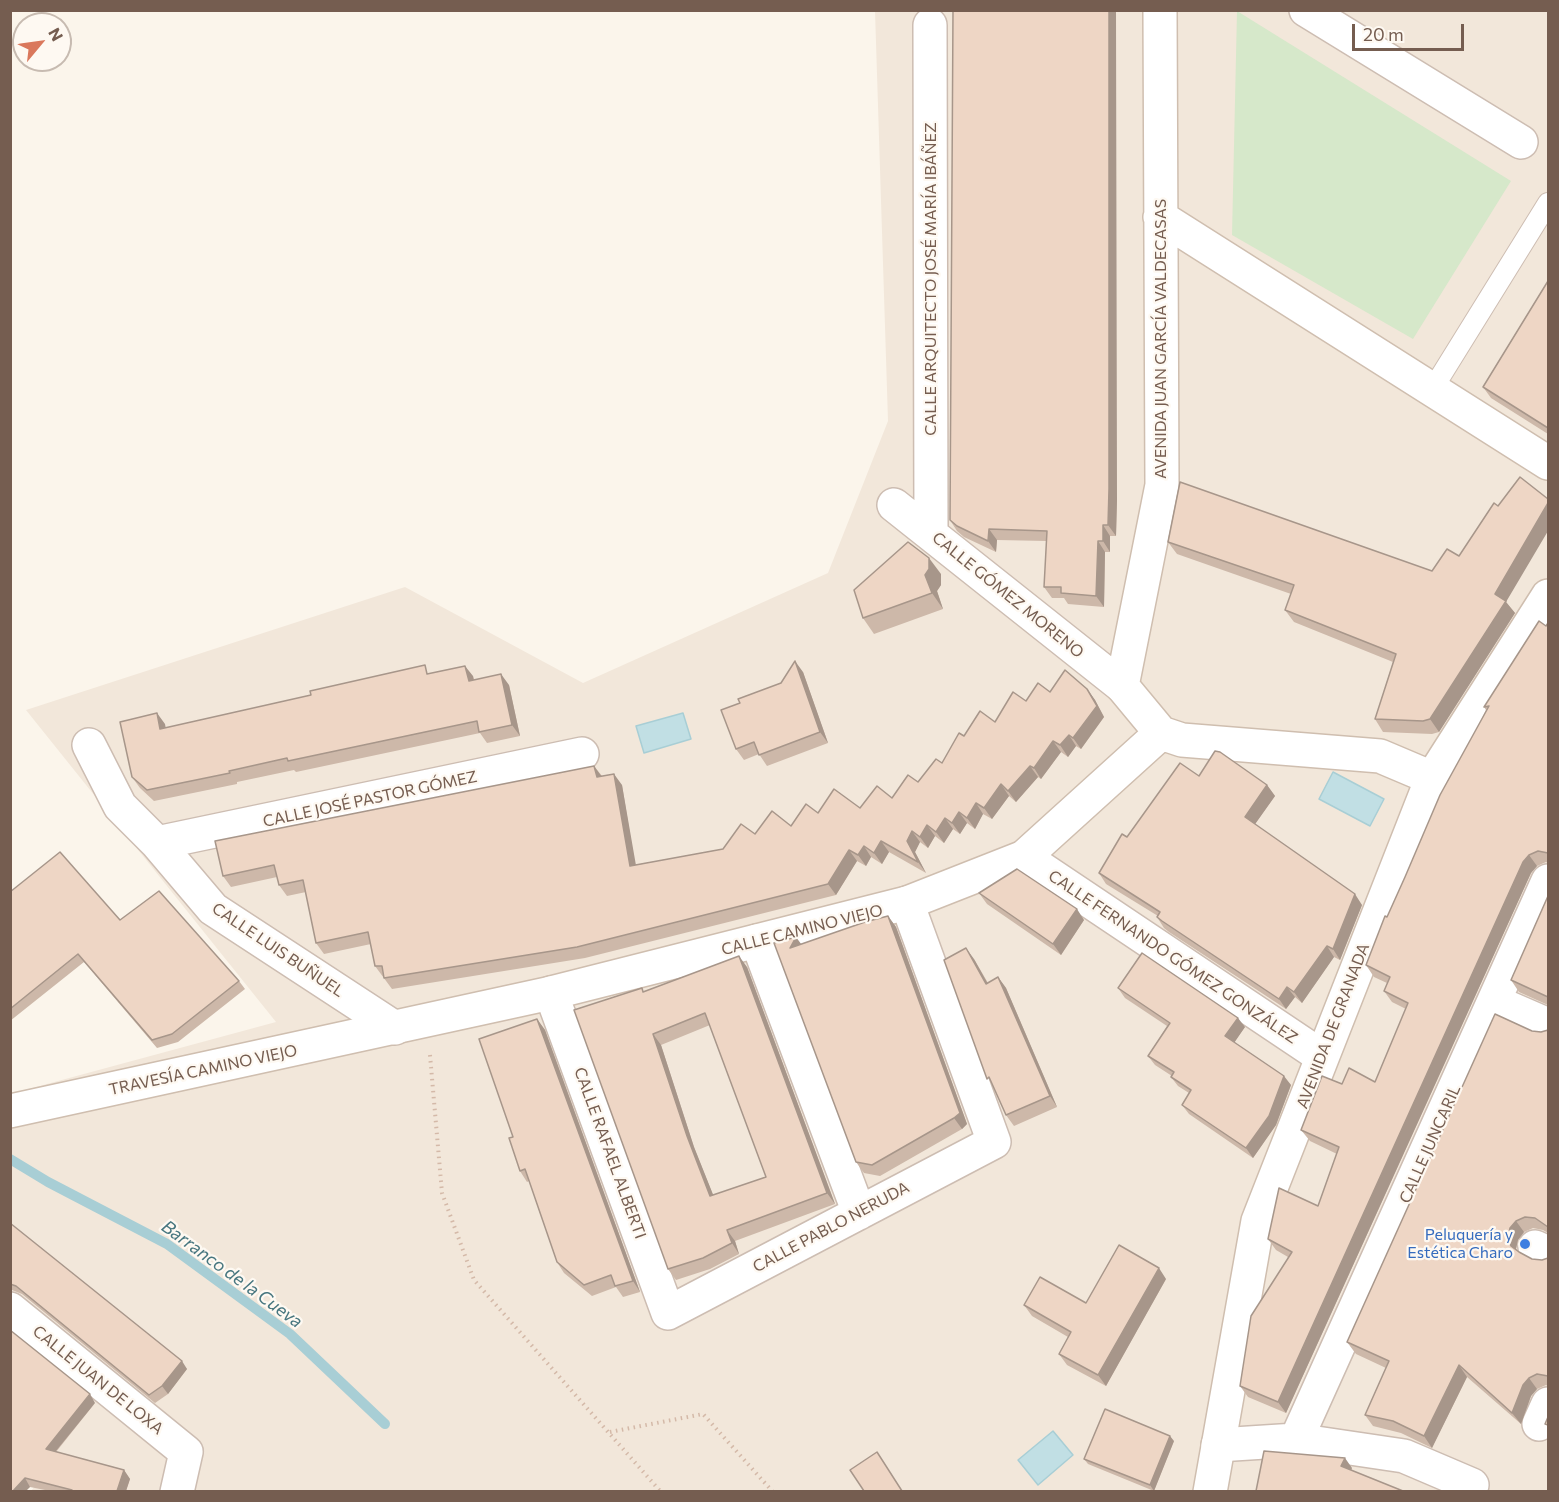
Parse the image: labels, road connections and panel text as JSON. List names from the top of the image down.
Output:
{
  "streets": {
    "street": [
      "CALLE ARQUITECTO JOSÉ MARÍA IBÁÑEZ",
      "AVENIDA JUAN GARCÍA VALDECASAS",
      "CALLE GÓMEZ MORENO",
      "CALLE JOSÉ PASTOR GÓMEZ",
      "CALLE CAMINO VIEJO",
      "CALLE LUIS BUÑUEL",
      "CALLE FERNANDO GÓMEZ GONZÁLEZ",
      "AVENIDA DE GRANADA",
      "TRAVESÍA CAMINO VIEJO",
      "CALLE JUNCARIL",
      "CALLE RAFAEL ALBERTI",
      "CALLE PABLO NERUDA",
      "CALLE JUAN DE LOXA"
    ]
  },
  "crossings": [
    ["CALLE ARQUITECTO JOSÉ MARÍA IBÁÑEZ", "CALLE GÓMEZ MORENO"],
    ["AVENIDA JUAN GARCÍA VALDECASAS", "CALLE GÓMEZ MORENO"],
    ["CALLE JOSÉ PASTOR GÓMEZ", "CALLE LUIS BUÑUEL"],
    ["CALLE CAMINO VIEJO", "CALLE LUIS BUÑUEL"],
    ["CALLE CAMINO VIEJO", "CALLE FERNANDO GÓMEZ GONZÁLEZ"],
    ["CALLE CAMINO VIEJO", "TRAVESÍA CAMINO VIEJO"],
    ["CALLE CAMINO VIEJO", "CALLE RAFAEL ALBERTI"],
    ["CALLE CAMINO VIEJO", "CALLE PABLO NERUDA"],
    ["CALLE LUIS BUÑUEL", "TRAVESÍA CAMINO VIEJO"],
    ["CALLE FERNANDO GÓMEZ GONZÁLEZ", "AVENIDA DE GRANADA"],
    ["CALLE RAFAEL ALBERTI", "CALLE PABLO NERUDA"]
  ],
  "water": ["Barranco de la Cueva"],
  "places": ["Peluquería y Estética Charo"],
  "scale_bar": "20 m",
  "north": "top right"
}
